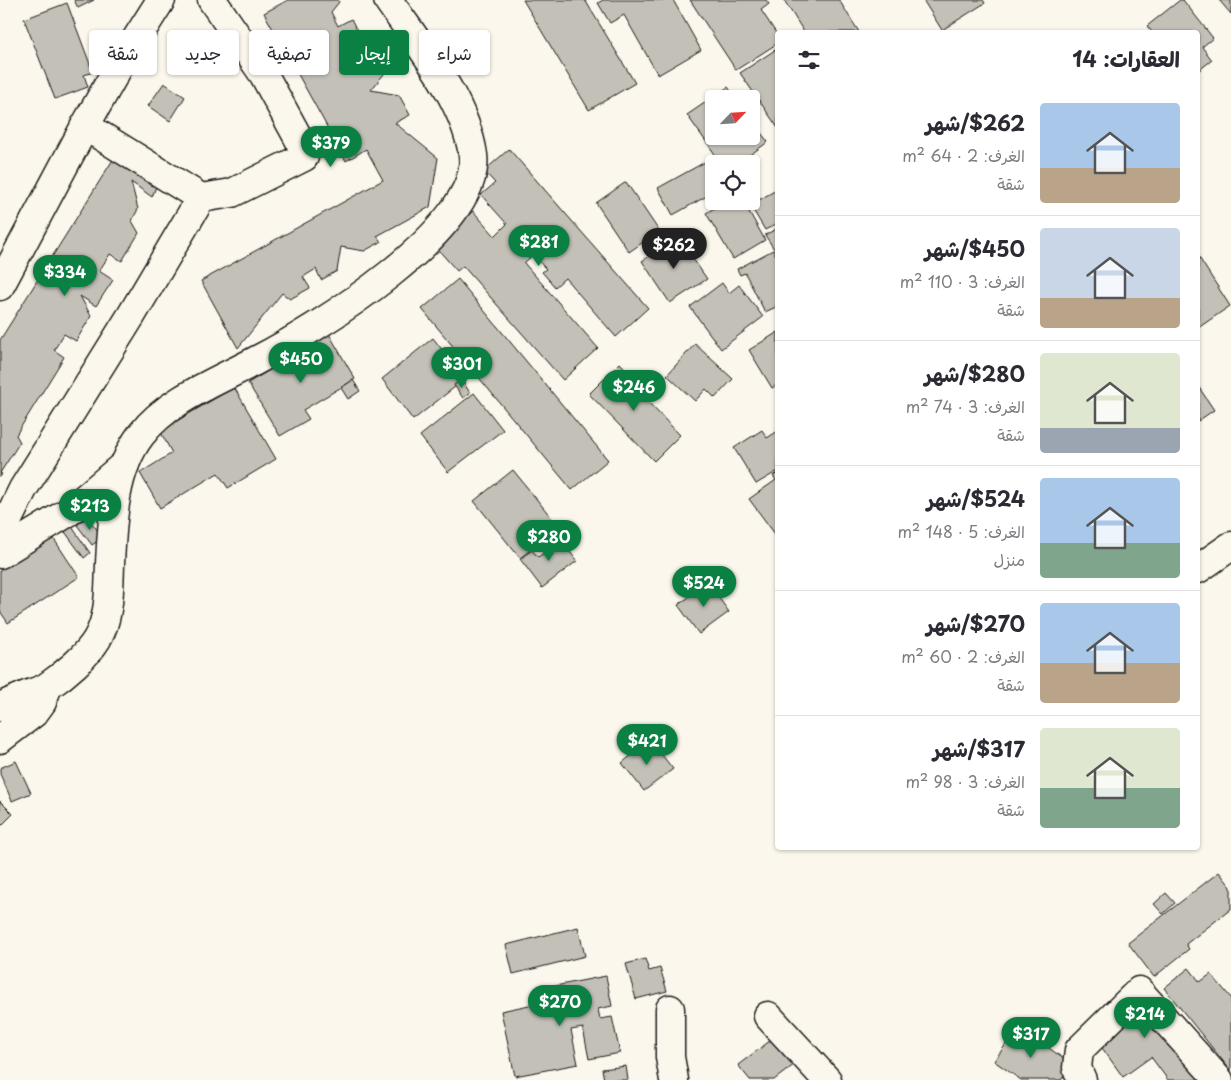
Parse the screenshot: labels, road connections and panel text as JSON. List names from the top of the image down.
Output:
{
  "north": "top right",
  "page": {
    "chip": [
      "شراء",
      "إيجار",
      "تصفية",
      "جديد",
      "شقة"
    ],
    "heading": "العقارات: 14",
    "list": [
      {
        "name": "$262/شهر",
        "note": "الغرف: 2 · 64 m² · شقة"
      },
      {
        "name": "$450/شهر",
        "note": "الغرف: 3 · 110 m² · شقة"
      },
      {
        "name": "$280/شهر",
        "note": "الغرف: 3 · 74 m² · شقة"
      },
      {
        "name": "$524/شهر",
        "note": "الغرف: 5 · 148 m² · منزل"
      },
      {
        "name": "$270/شهر",
        "note": "الغرف: 2 · 60 m² · شقة"
      },
      {
        "name": "$317/شهر",
        "note": "الغرف: 3 · 98 m² · شقة"
      }
    ],
    "price": [
      "$379",
      "$281",
      "$262",
      "$334",
      "$450",
      "$301",
      "$246",
      "$213",
      "$280",
      "$524",
      "$421",
      "$270",
      "$214",
      "$317"
    ]
  }
}
